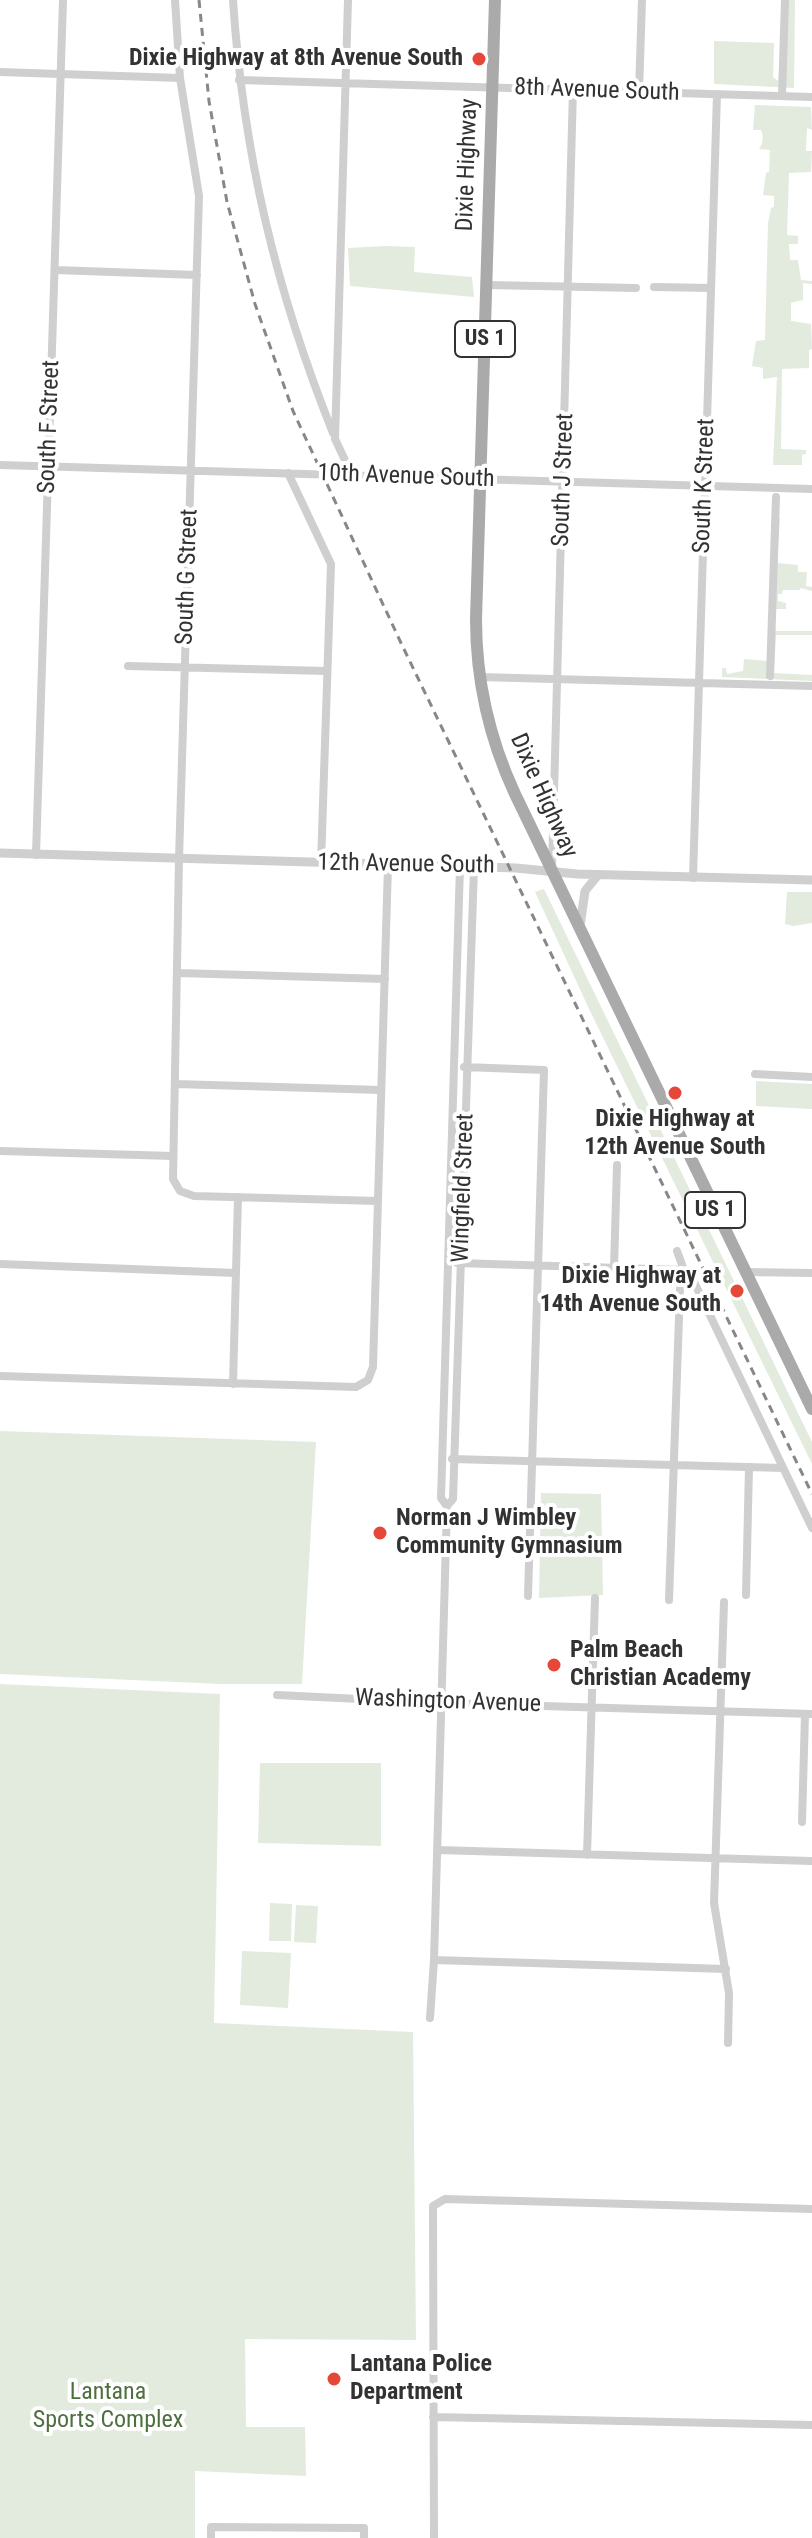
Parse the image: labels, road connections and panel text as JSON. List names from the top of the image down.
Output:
{
  "streets": {
    "main road": ["Dixie Highway", "US 1"],
    "street": [
      "8th Avenue South",
      "South F Street",
      "10th Avenue South",
      "South J Street",
      "South K Street",
      "South G Street",
      "12th Avenue South",
      "Wingfield Street",
      "Washington Avenue"
    ]
  },
  "crossings": [
    ["8th Avenue South", "Dixie Highway"],
    ["8th Avenue South", "South J Street"],
    ["8th Avenue South", "South K Street"],
    ["Dixie Highway", "10th Avenue South"],
    ["Dixie Highway", "South J Street"],
    ["Dixie Highway", "12th Avenue South"],
    ["South F Street", "10th Avenue South"],
    ["South F Street", "12th Avenue South"],
    ["10th Avenue South", "South J Street"],
    ["10th Avenue South", "South K Street"],
    ["10th Avenue South", "South G Street"],
    ["South J Street", "12th Avenue South"],
    ["South K Street", "12th Avenue South"],
    ["South G Street", "12th Avenue South"],
    ["12th Avenue South", "Wingfield Street"],
    ["Wingfield Street", "Washington Avenue"]
  ],
  "parks": ["Lantana Sports Complex"],
  "places": [
    "Dixie Highway at 8th Avenue South",
    "Dixie Highway at 12th Avenue South",
    "Dixie Highway at 14th Avenue South",
    "Norman J Wimbley Community Gymnasium",
    "Palm Beach Christian Academy",
    "Lantana Police Department"
  ]
}
